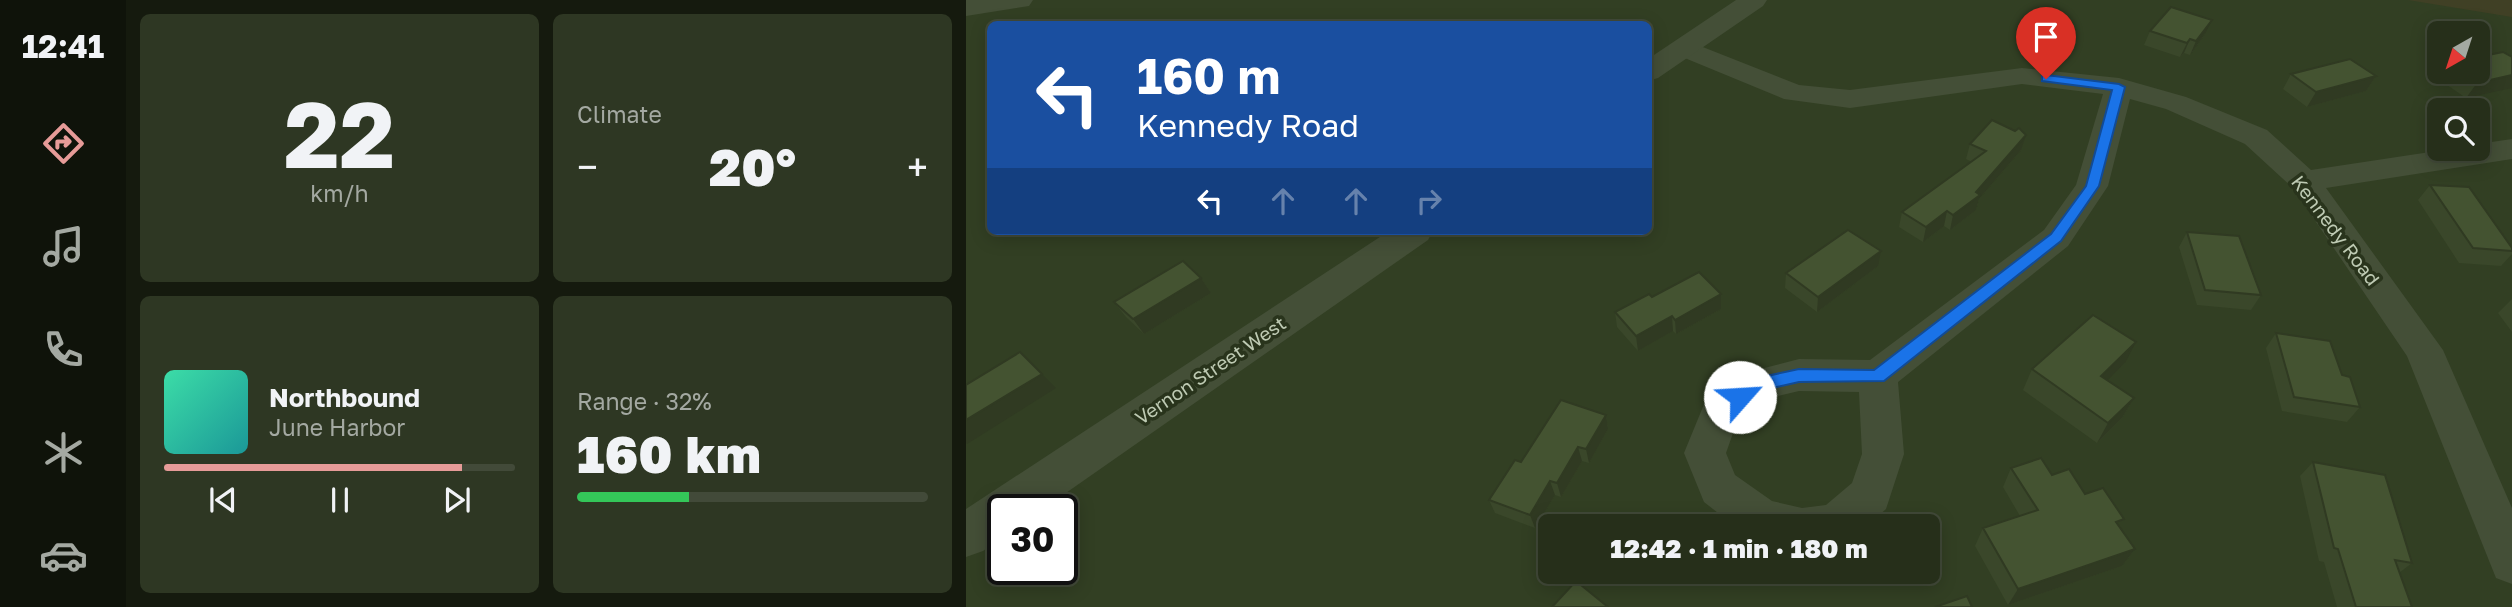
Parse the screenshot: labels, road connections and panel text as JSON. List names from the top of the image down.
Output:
{
  "streets": {
    "street": ["Kennedy Road", "Vernon Street West"]
  },
  "north": "bottom left",
  "page": {
    "tabs": "12:41",
    "tile": [
      ["22", "km/h"],
      "Climate",
      ["Range · 32%", "160 km"]
    ],
    "turn": ["160 m", "Kennedy Road"],
    "heat": ["−", "20°", "+"],
    "song": ["Northbound", "June Harbor"],
    "limit": "30",
    "trip": "12:42 · 1 min · 180 m"
  }
}
